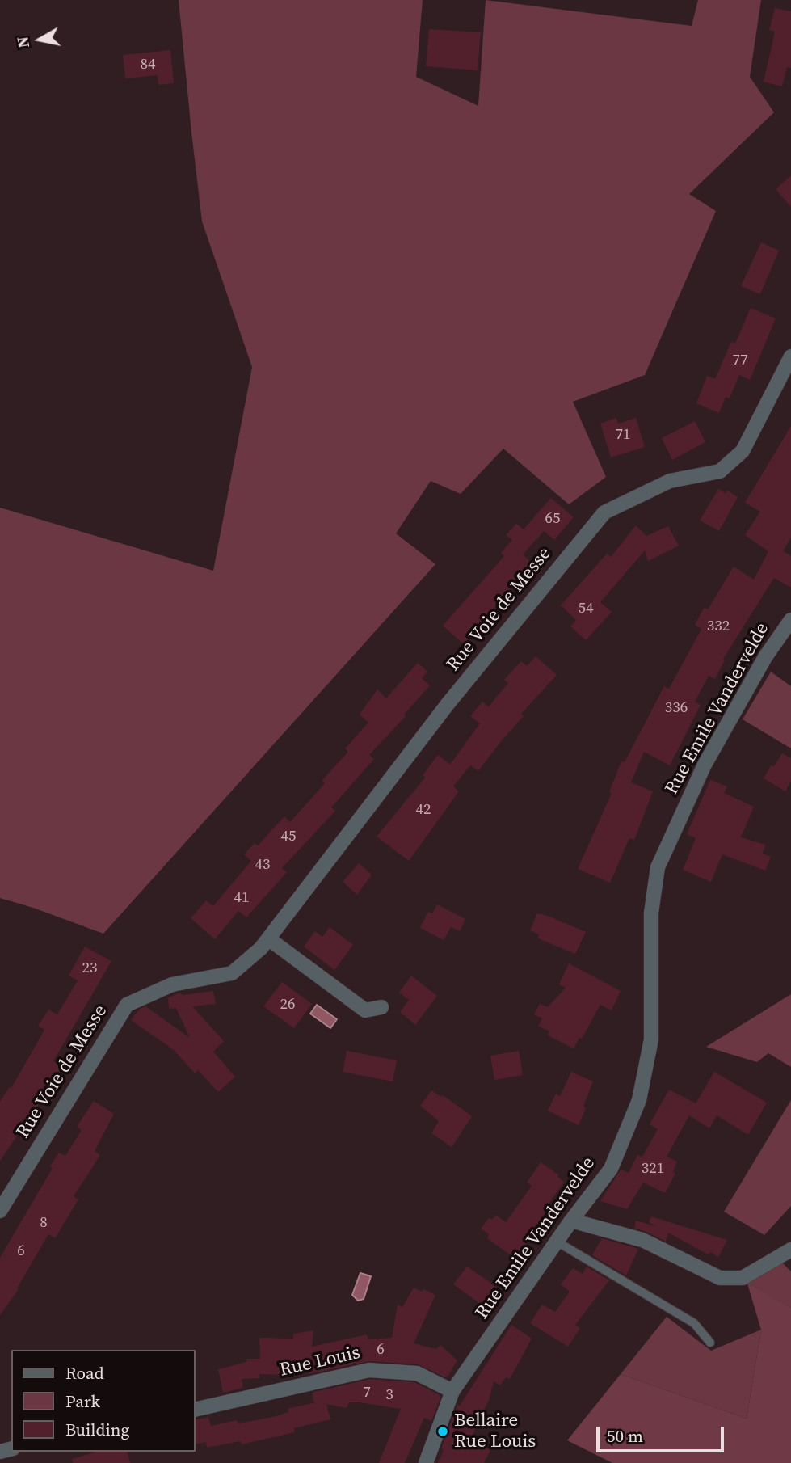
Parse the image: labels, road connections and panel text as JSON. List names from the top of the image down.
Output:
{
  "streets": {
    "street": ["Rue Voie de Messe", "Rue Emile Vandervelde", "Rue Louis"]
  },
  "crossings": [
    ["Rue Emile Vandervelde", "Rue Louis"]
  ],
  "places": ["Bellaire Rue Louis"],
  "house_numbers": [
    "84",
    "77",
    "71",
    "65",
    "54",
    "332",
    "336",
    "42",
    "45",
    "43",
    "41",
    "23",
    "26",
    "321",
    "8",
    "6",
    "6",
    "7",
    "3"
  ],
  "legend": ["Road", "Park", "Building"],
  "scale_bar": "50 m",
  "north": "left"
}
